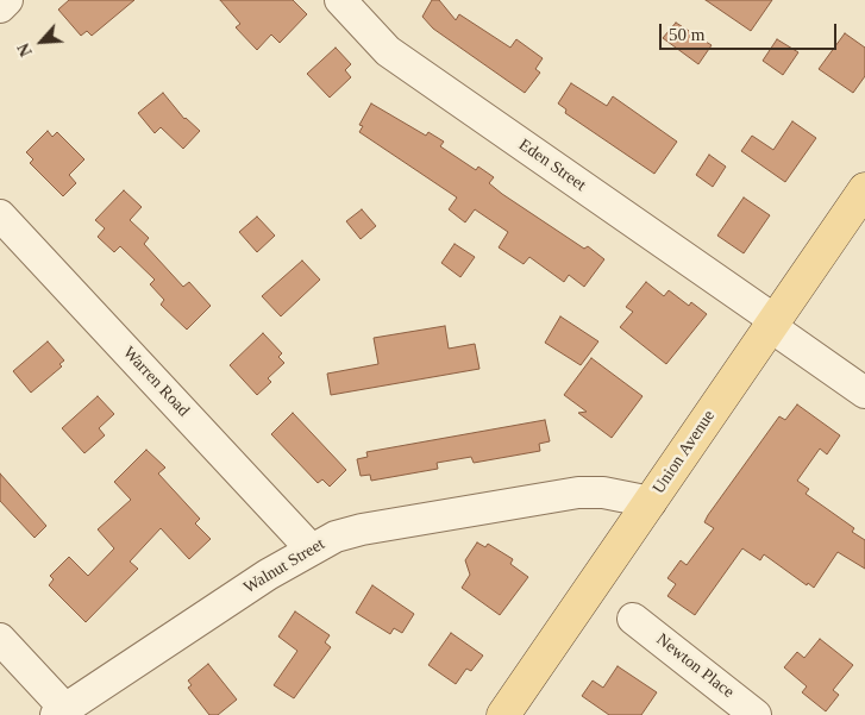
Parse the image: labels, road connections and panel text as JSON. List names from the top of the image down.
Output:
{
  "streets": {
    "main road": ["Union Avenue"],
    "street": [
      "Eden Street",
      "Warren Road",
      "Walnut Street",
      "Newton Place"
    ]
  },
  "crossings": [
    ["Eden Street", "Union Avenue"],
    ["Warren Road", "Walnut Street"],
    ["Union Avenue", "Walnut Street"]
  ],
  "scale_bar": "50 m",
  "north": "bottom left"
}
